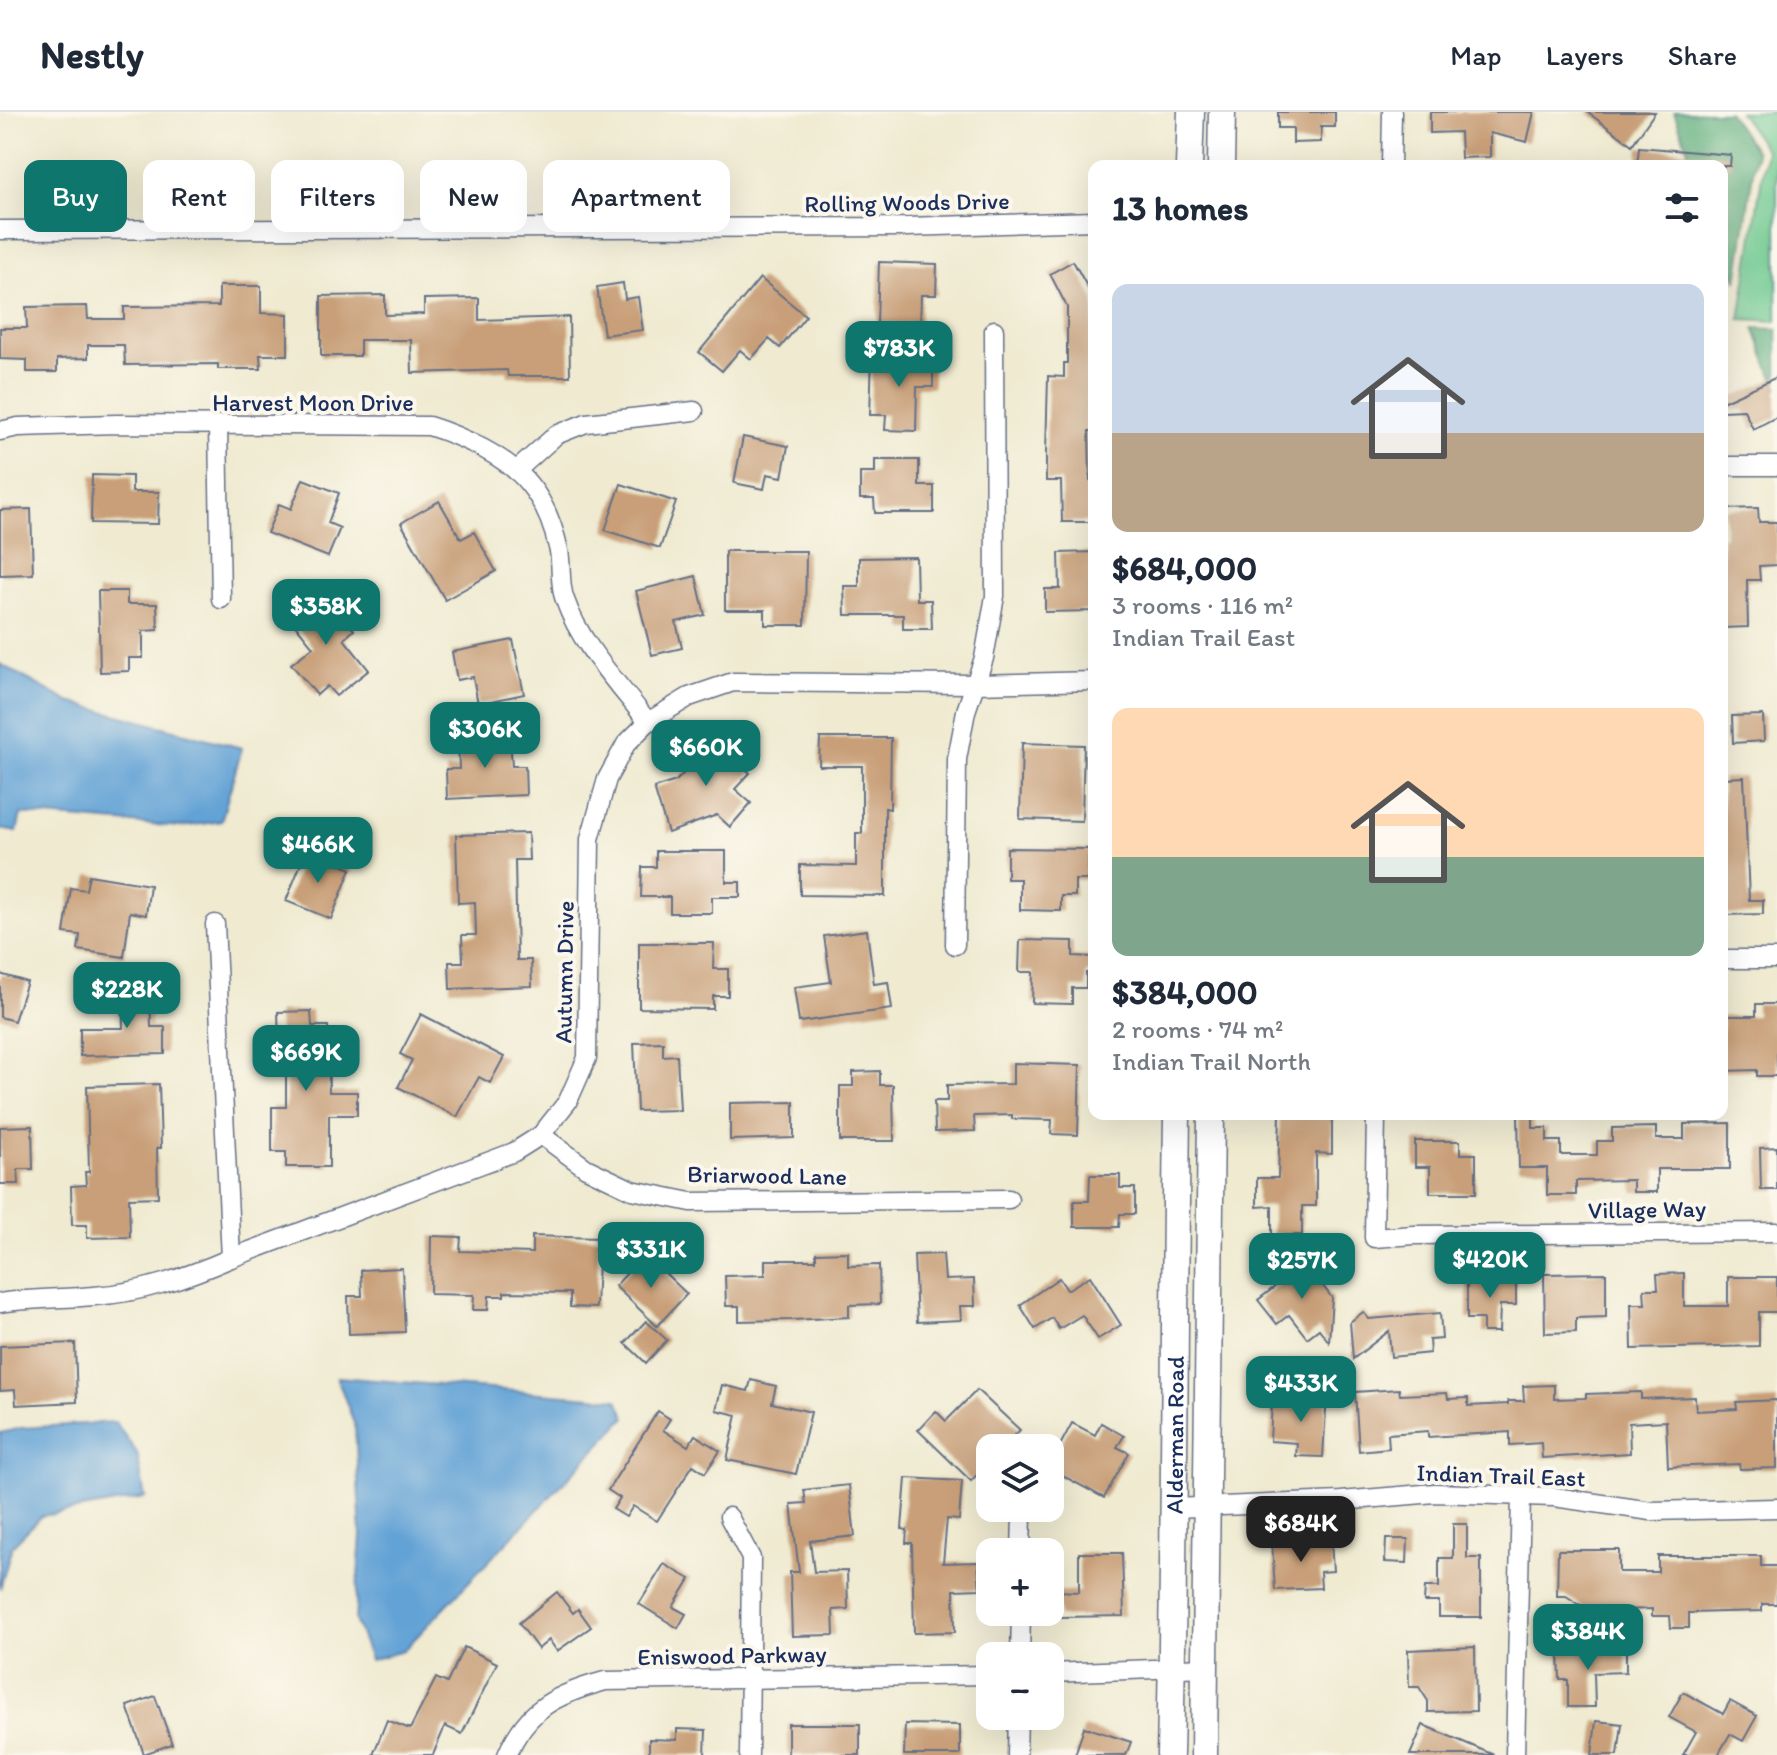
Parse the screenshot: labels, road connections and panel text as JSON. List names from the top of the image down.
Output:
{
  "streets": {
    "main road": ["Alderman Road"],
    "street": [
      "Rolling Woods Drive",
      "Harvest Moon Drive",
      "Autumn Drive",
      "Briarwood Lane",
      "Village Way",
      "Indian Trail East",
      "Eniswood Parkway"
    ]
  },
  "crossings": [
    ["Harvest Moon Drive", "Autumn Drive"],
    ["Autumn Drive", "Briarwood Lane"],
    ["Alderman Road", "Indian Trail East"]
  ],
  "page": {
    "header": "Nestly",
    "nav": ["Map", "Layers", "Share"],
    "chip": [
      "Buy",
      "Rent",
      "Filters",
      "New",
      "Apartment"
    ],
    "heading": "13 homes",
    "list": [
      {
        "name": "$684,000",
        "note": "3 rooms · 116 m² · Indian Trail East"
      },
      {
        "name": "$384,000",
        "note": "2 rooms · 74 m² · Indian Trail North"
      }
    ],
    "price": [
      "$783K",
      "$358K",
      "$306K",
      "$660K",
      "$466K",
      "$228K",
      "$669K",
      "$331K",
      "$420K",
      "$257K",
      "$433K",
      "$684K",
      "$384K"
    ],
    "map_buttons": ["+", "−"]
  }
}
